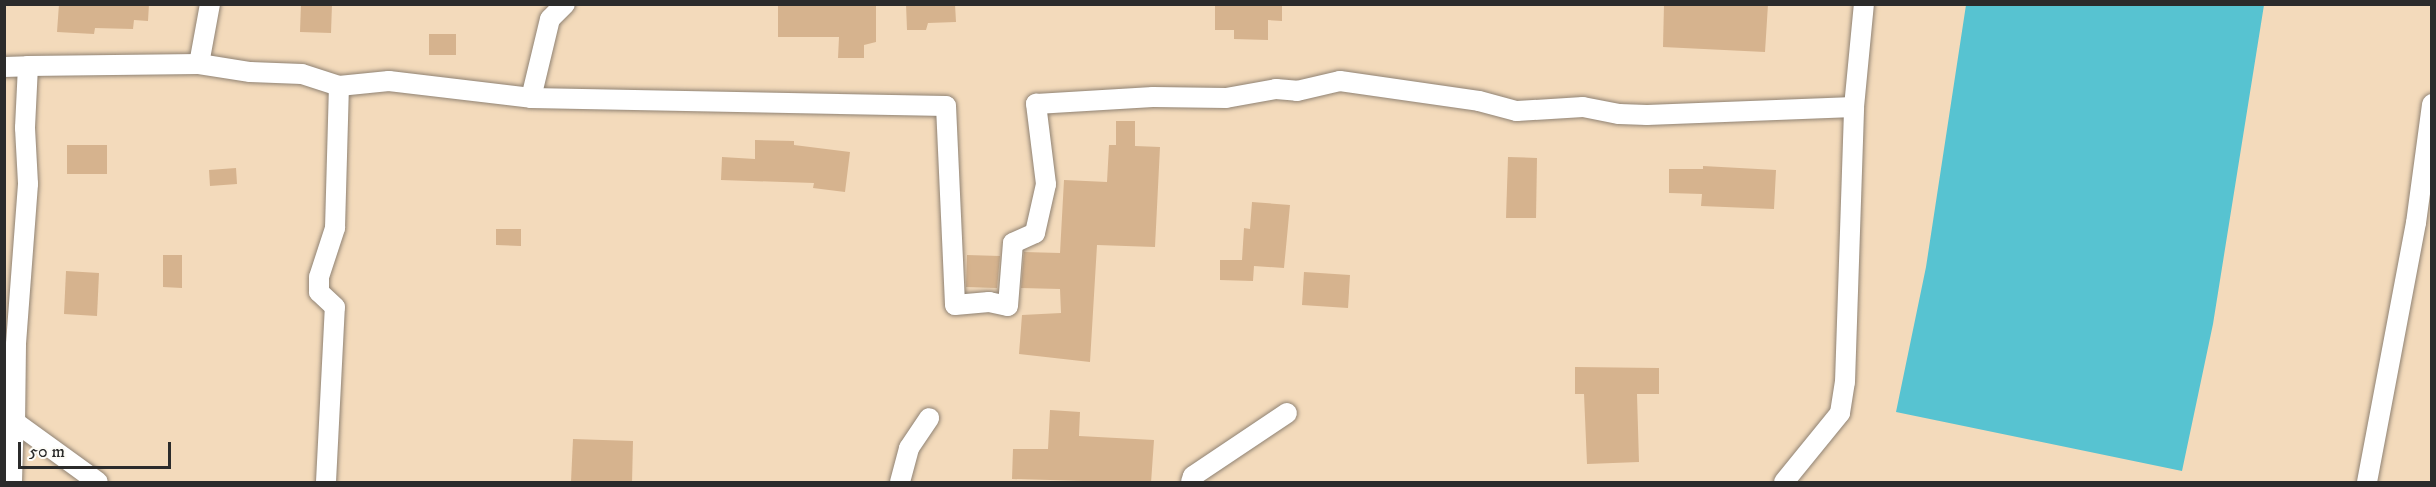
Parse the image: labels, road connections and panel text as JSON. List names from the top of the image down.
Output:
{
  "scale_bar": "50 m"
}
